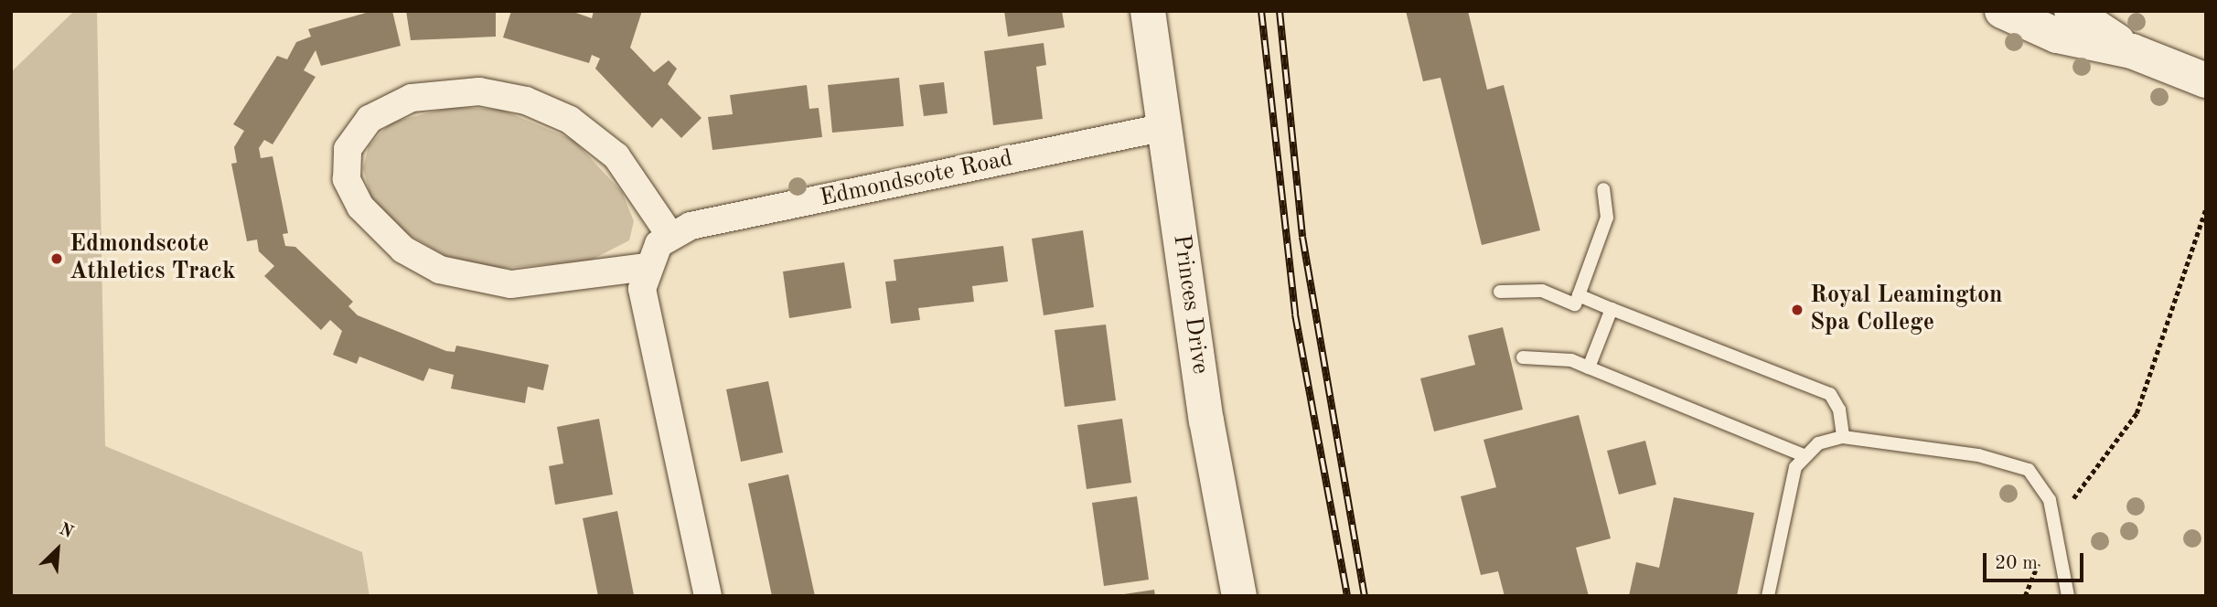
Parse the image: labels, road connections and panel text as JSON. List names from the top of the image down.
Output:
{
  "streets": {
    "street": ["Edmondscote Road", "Princes Drive"]
  },
  "crossings": [
    ["Edmondscote Road", "Princes Drive"]
  ],
  "places": ["Edmondscote Athletics Track", "Royal Leamington Spa College"],
  "scale_bar": "20 m",
  "north": "top right"
}
